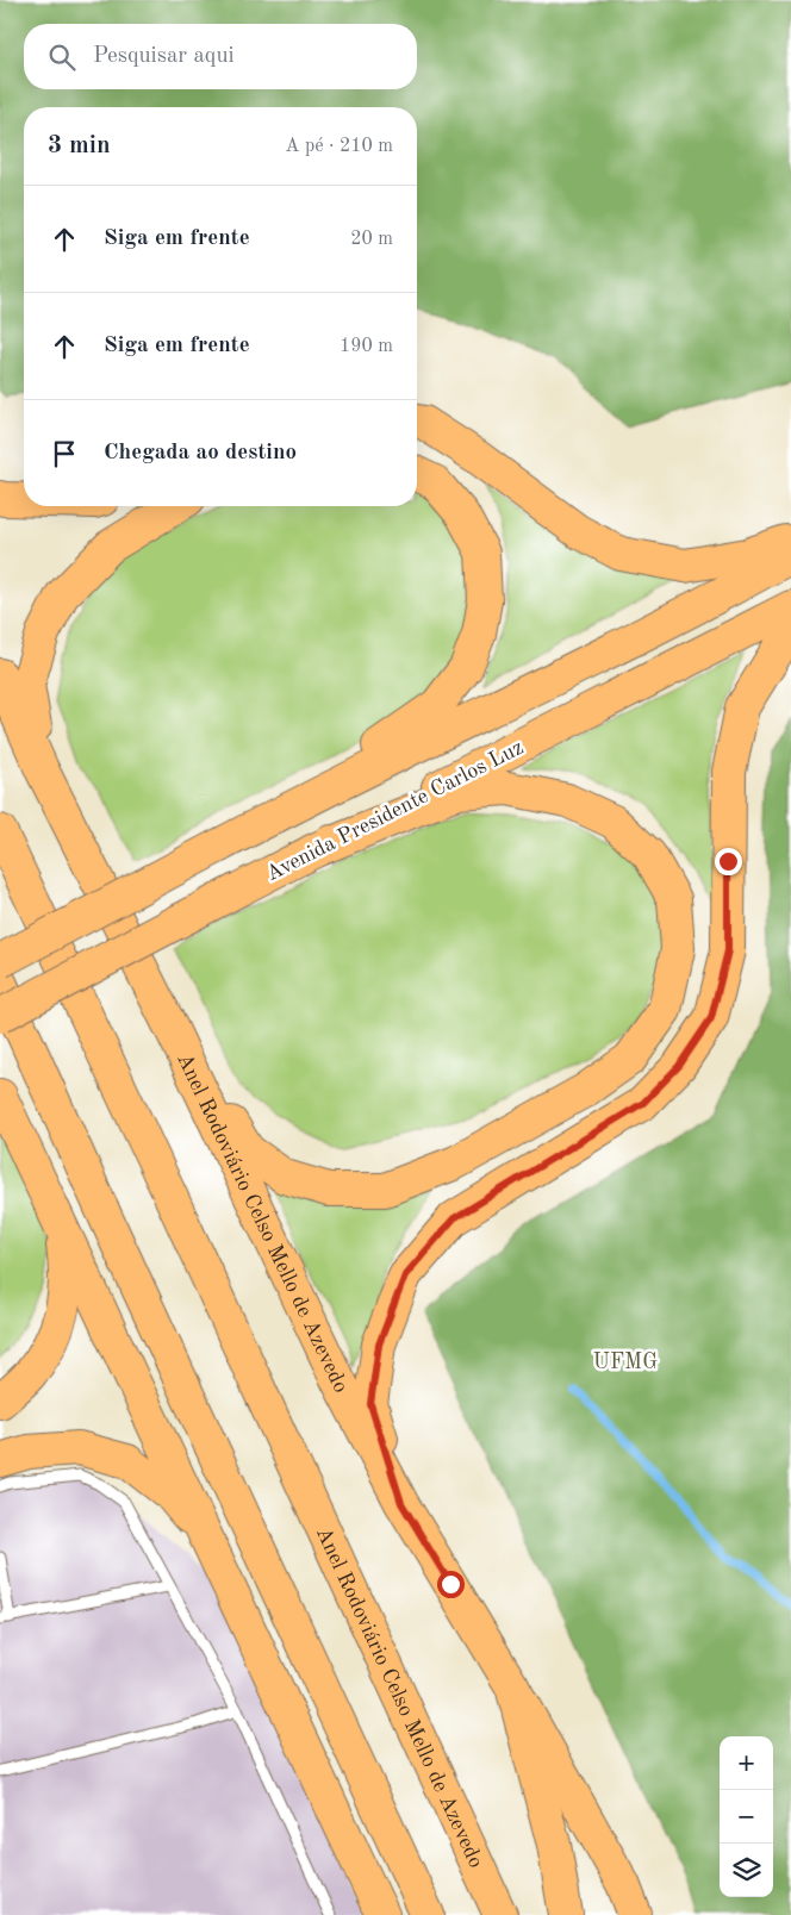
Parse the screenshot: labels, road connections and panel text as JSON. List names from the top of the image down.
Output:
{
  "streets": {
    "main road": ["Avenida Presidente Carlos Luz", "Anel Rodoviário Celso Mello de Azevedo"]
  },
  "parks": ["UFMG"],
  "page": {
    "search": "Pesquisar aqui",
    "heading": ["3 min", "A pé · 210 m"],
    "list": [
      ["Siga em frente", "20 m"],
      ["Siga em frente", "190 m"],
      "Chegada ao destino"
    ],
    "map_buttons": ["+", "−"]
  }
}
